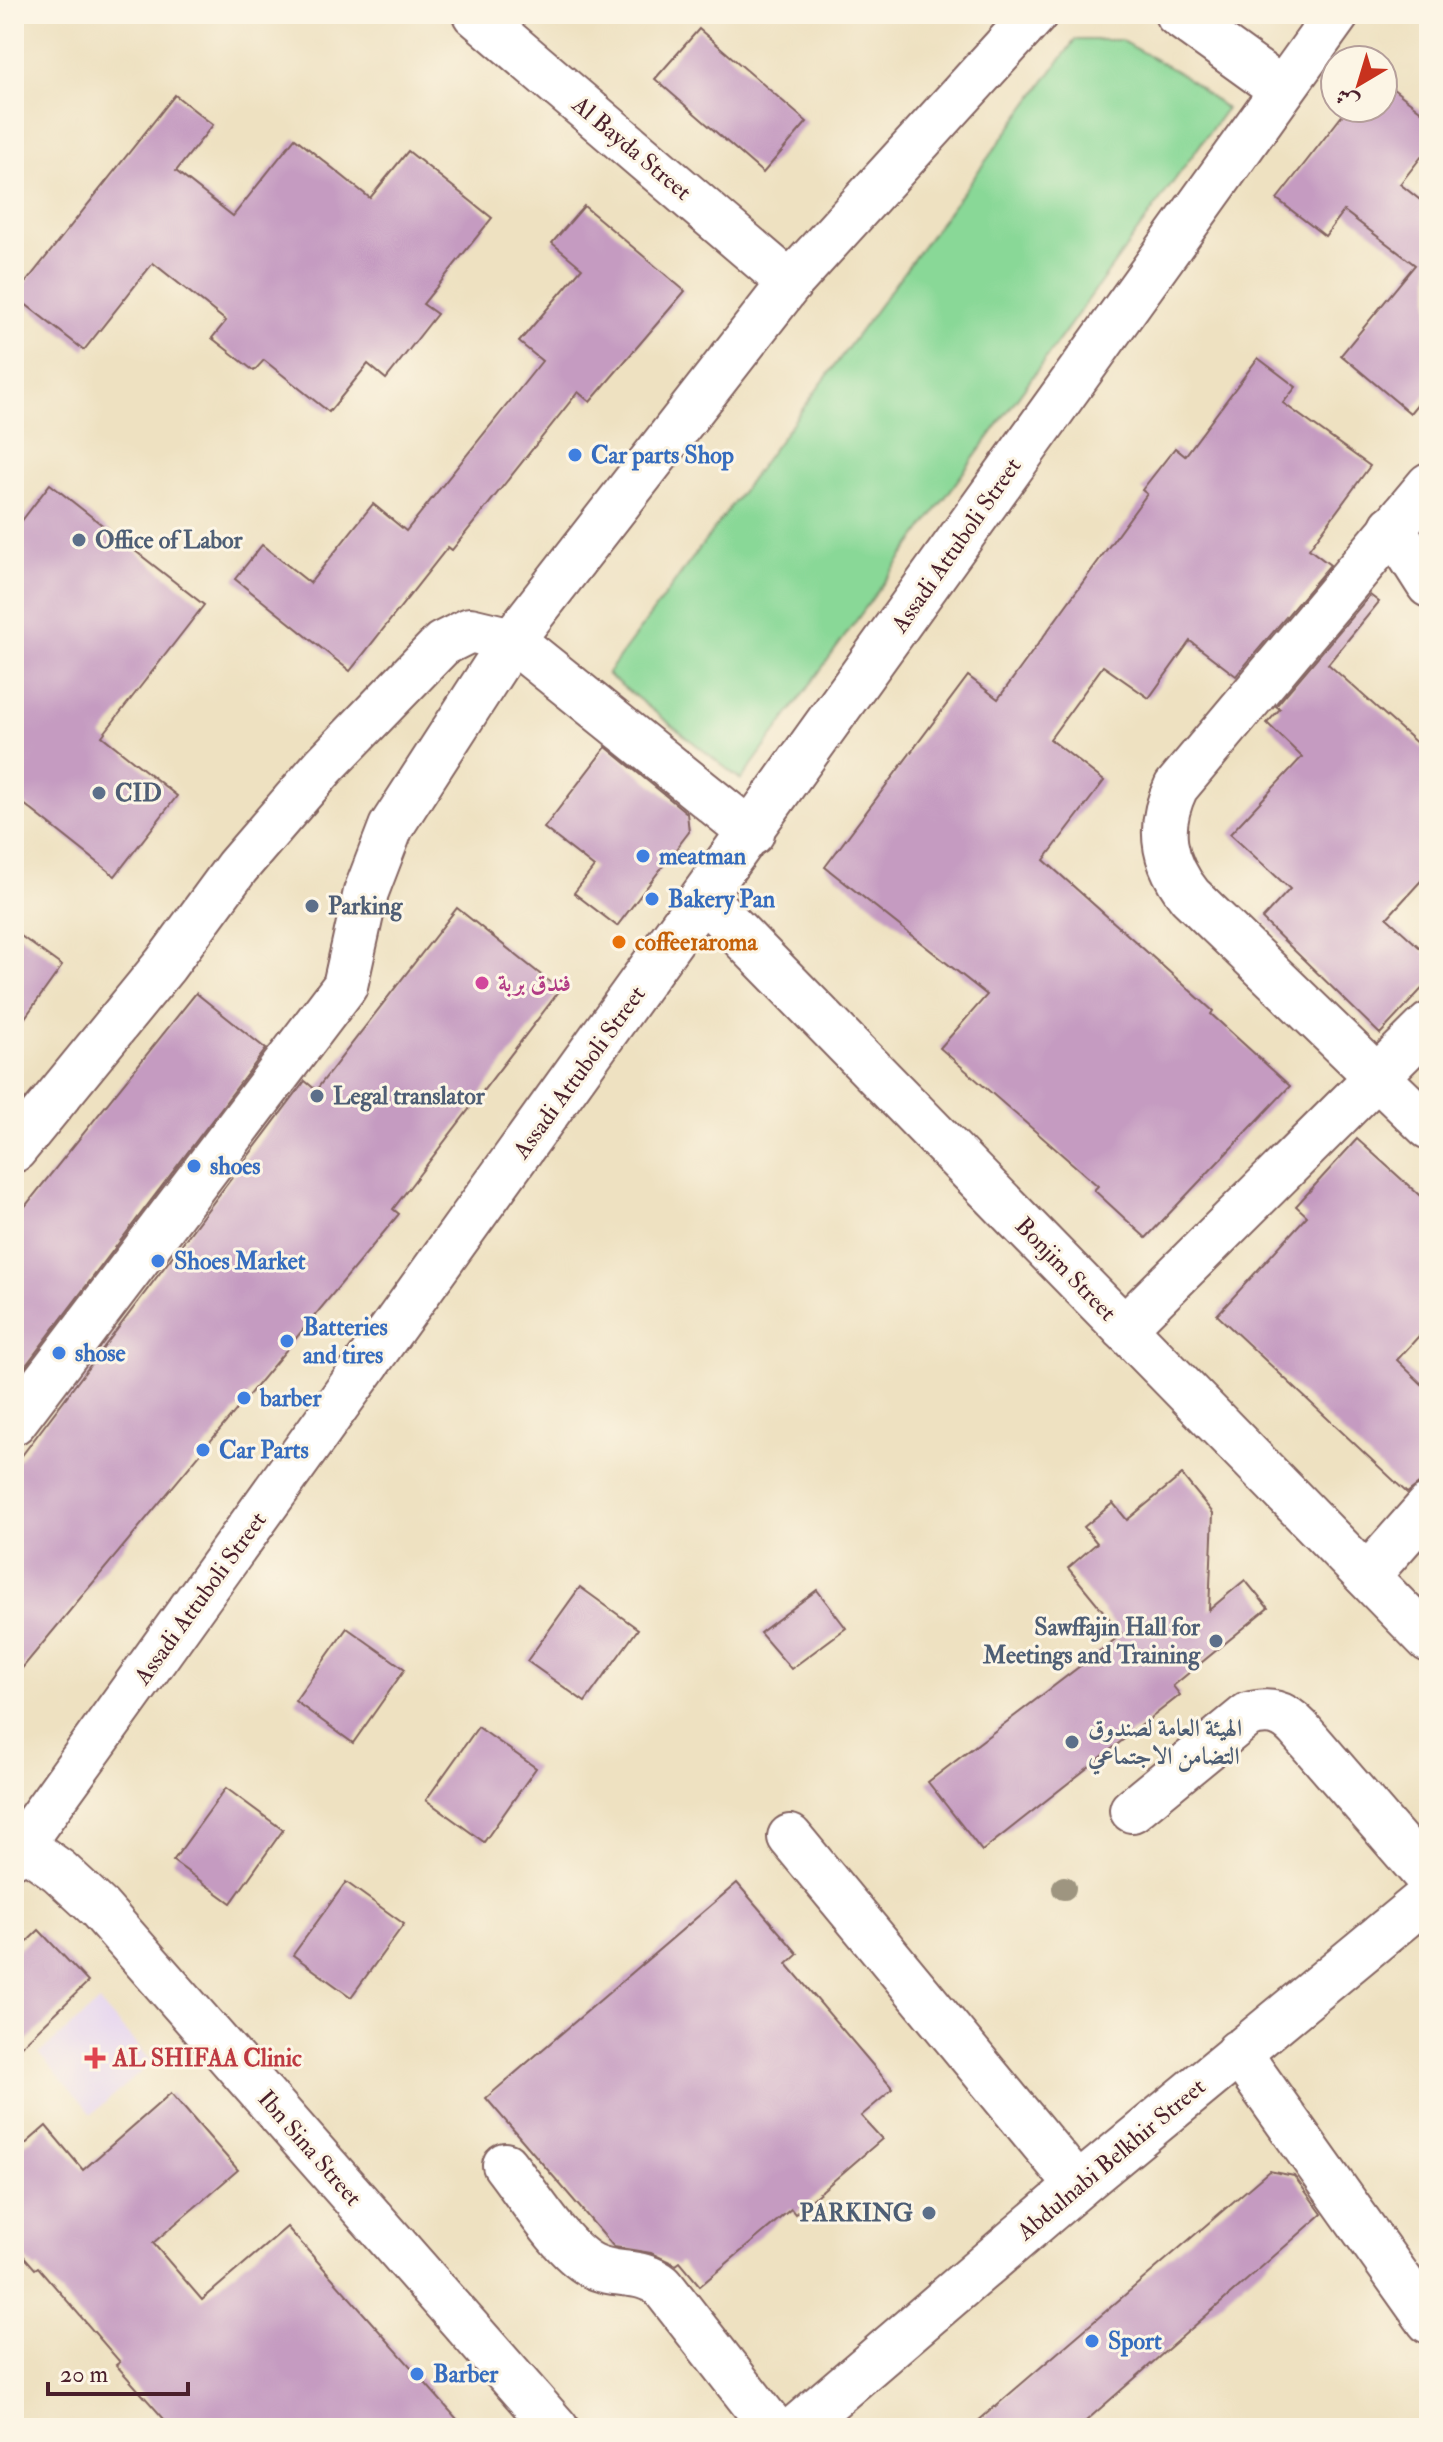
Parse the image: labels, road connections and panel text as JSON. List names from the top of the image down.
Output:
{
  "streets": {
    "main road": [
      "Al Bayda Street",
      "Assadi Attuboli Street",
      "Bonjim Street",
      "Ibn Sina Street",
      "Abdulnabi Belkhir Street"
    ]
  },
  "crossings": [
    ["Assadi Attuboli Street", "Bonjim Street"],
    ["Assadi Attuboli Street", "Ibn Sina Street"]
  ],
  "places": {
    "other": [
      "Car parts Shop",
      "Office of Labor",
      "CID",
      "meatman",
      "Bakery Pan",
      "Parking",
      "coffee1aroma",
      "فندق بربة",
      "Legal translator",
      "shoes",
      "Shoes Market",
      "Batteries and tires",
      "shose",
      "barber",
      "Car Parts",
      "Sawffajin Hall for Meetings and Training",
      "الهيئة العامة لصندوق التضامن الاجتماعي",
      "PARKING",
      "Sport",
      "Barber"
    ],
    "health": ["AL SHIFAA Clinic"]
  },
  "scale_bar": "20 m",
  "north": "bottom left"
}
